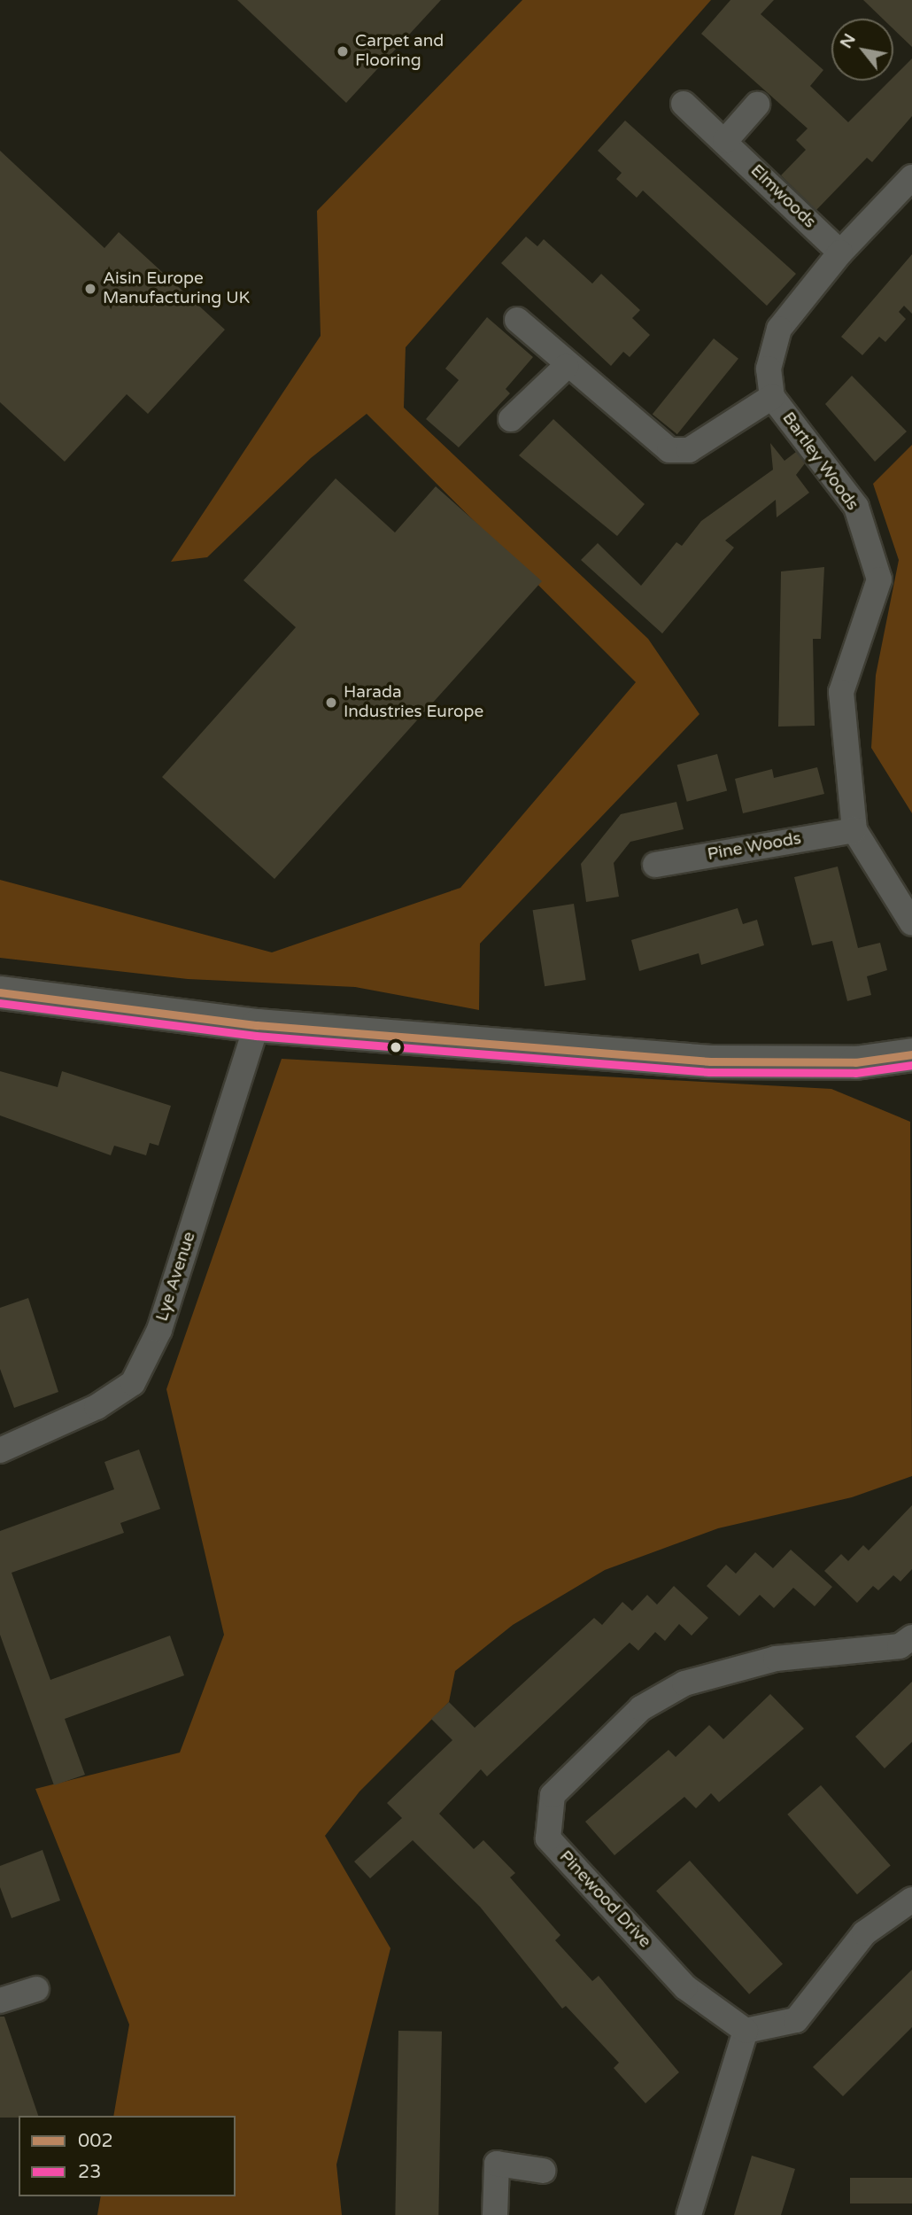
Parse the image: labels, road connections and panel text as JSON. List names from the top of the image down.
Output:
{
  "streets": {
    "street": [
      "Elmwoods",
      "Bartley Woods",
      "Pine Woods",
      "Lye Avenue",
      "Pinewood Drive"
    ]
  },
  "crossings": [
    ["Elmwoods", "Bartley Woods"],
    ["Bartley Woods", "Pine Woods"]
  ],
  "places": ["Carpet and Flooring", "Aisin Europe Manufacturing UK", "Harada Industries Europe"],
  "lines": ["transit line 002", "transit line 23"],
  "legend": ["002", "23"],
  "north": "top left"
}
